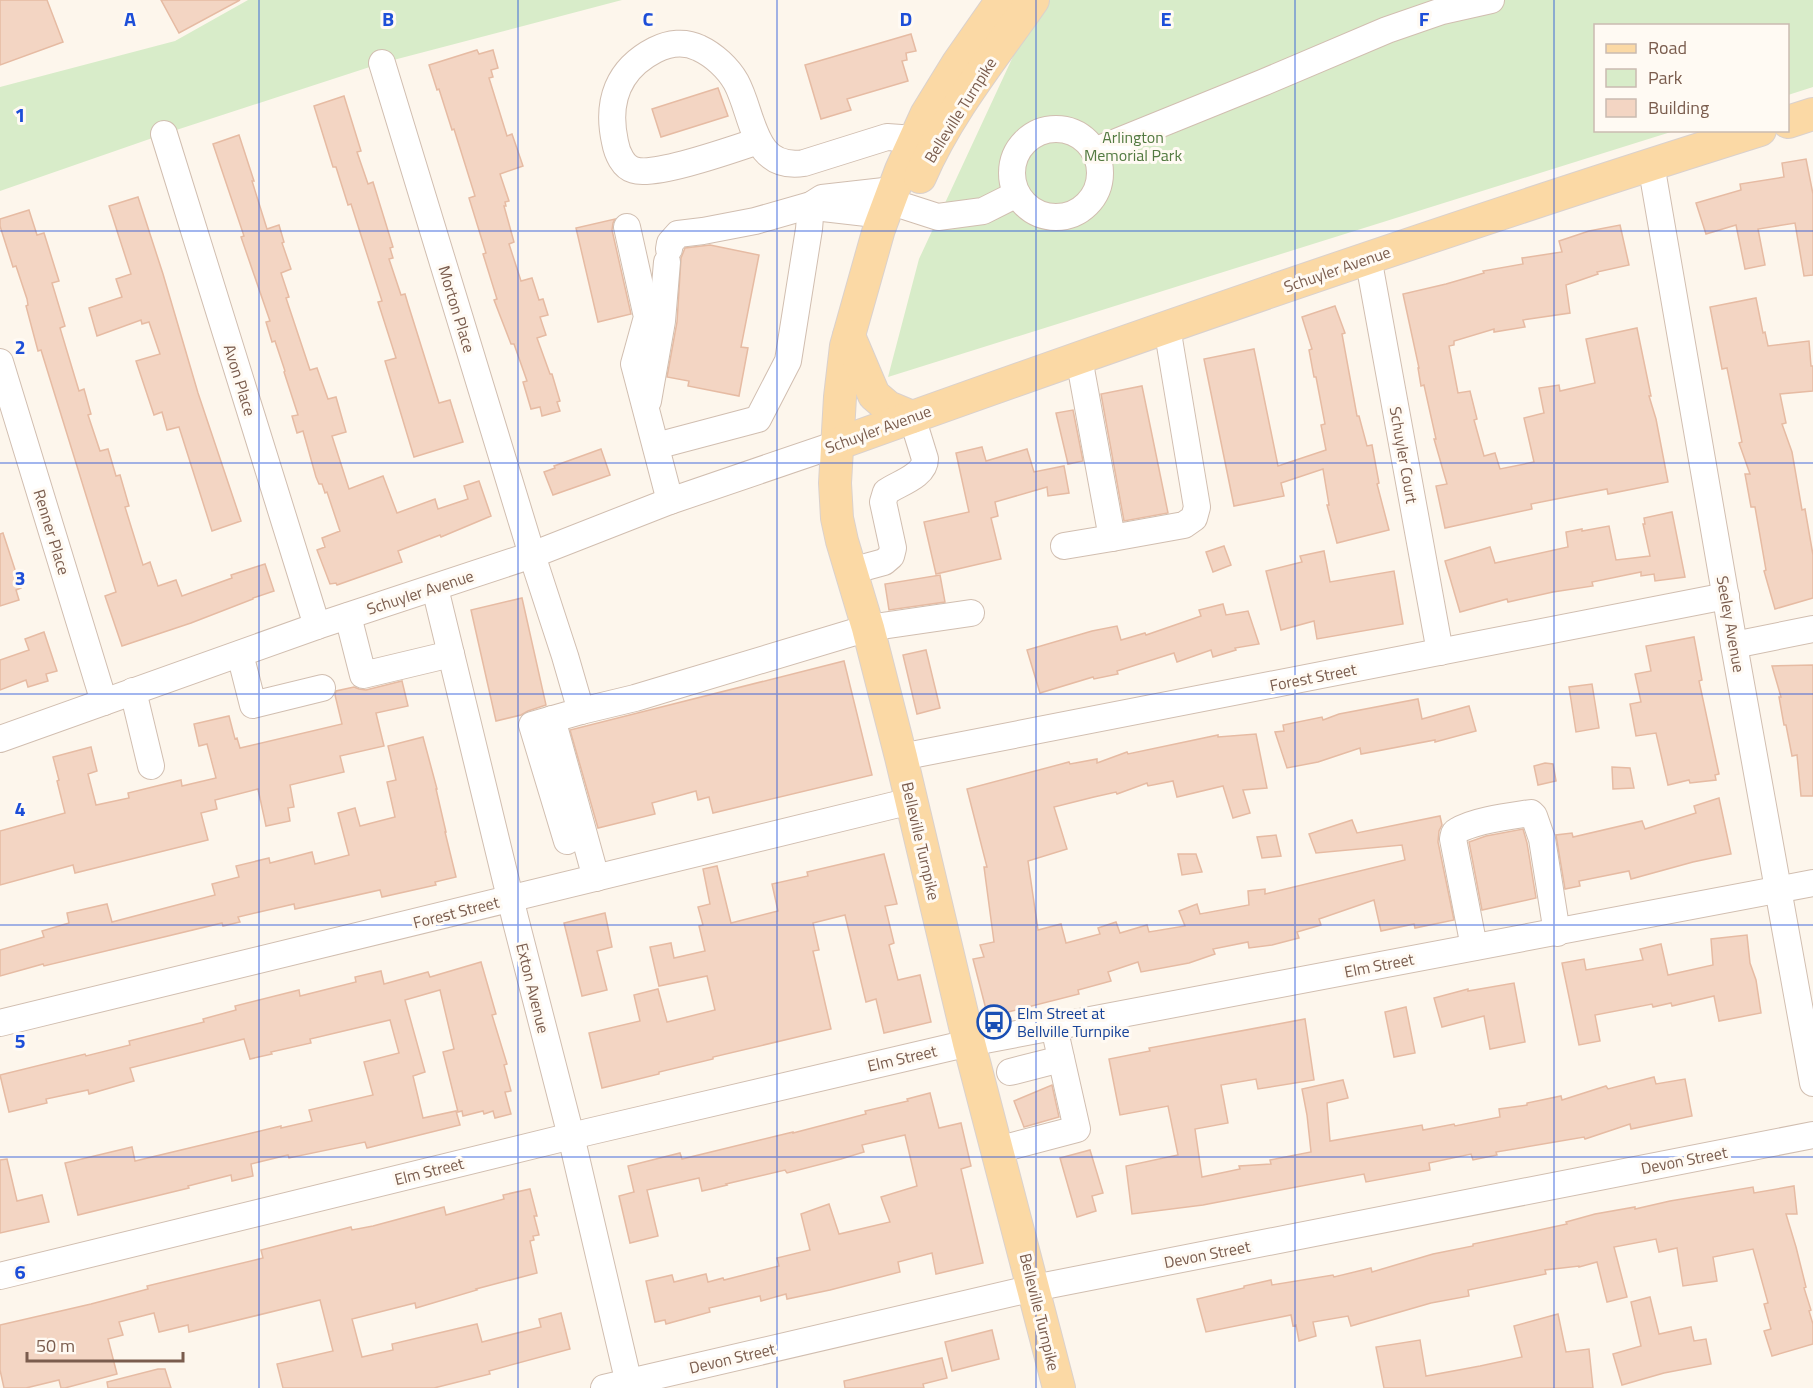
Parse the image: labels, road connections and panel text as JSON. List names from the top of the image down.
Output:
{
  "streets": {
    "main road": ["Belleville Turnpike", "Schuyler Avenue"],
    "street": [
      "Morton Place",
      "Avon Place",
      "Schuyler Court",
      "Renner Place",
      "Seeley Avenue",
      "Forest Street",
      "Elm Street",
      "Exton Avenue",
      "Devon Street"
    ]
  },
  "crossings": [
    ["Belleville Turnpike", "Schuyler Avenue"],
    ["Belleville Turnpike", "Forest Street"],
    ["Belleville Turnpike", "Elm Street"],
    ["Belleville Turnpike", "Devon Street"],
    ["Schuyler Avenue", "Morton Place"],
    ["Schuyler Avenue", "Avon Place"],
    ["Schuyler Avenue", "Schuyler Court"],
    ["Schuyler Avenue", "Renner Place"],
    ["Schuyler Avenue", "Seeley Avenue"],
    ["Schuyler Avenue", "Exton Avenue"],
    ["Schuyler Court", "Forest Street"],
    ["Seeley Avenue", "Forest Street"],
    ["Seeley Avenue", "Elm Street"],
    ["Forest Street", "Exton Avenue"],
    ["Elm Street", "Exton Avenue"],
    ["Exton Avenue", "Devon Street"]
  ],
  "parks": ["Arlington Memorial Park"],
  "places": {
    "bus stop": ["Elm Street at Bellville Turnpike"]
  },
  "legend": ["Road", "Park", "Building"],
  "scale_bar": "50 m",
  "grid": {
    "columns": [
      "A",
      "B",
      "C",
      "D",
      "E",
      "F"
    ],
    "rows": [
      "1",
      "2",
      "3",
      "4",
      "5",
      "6"
    ]
  }
}
